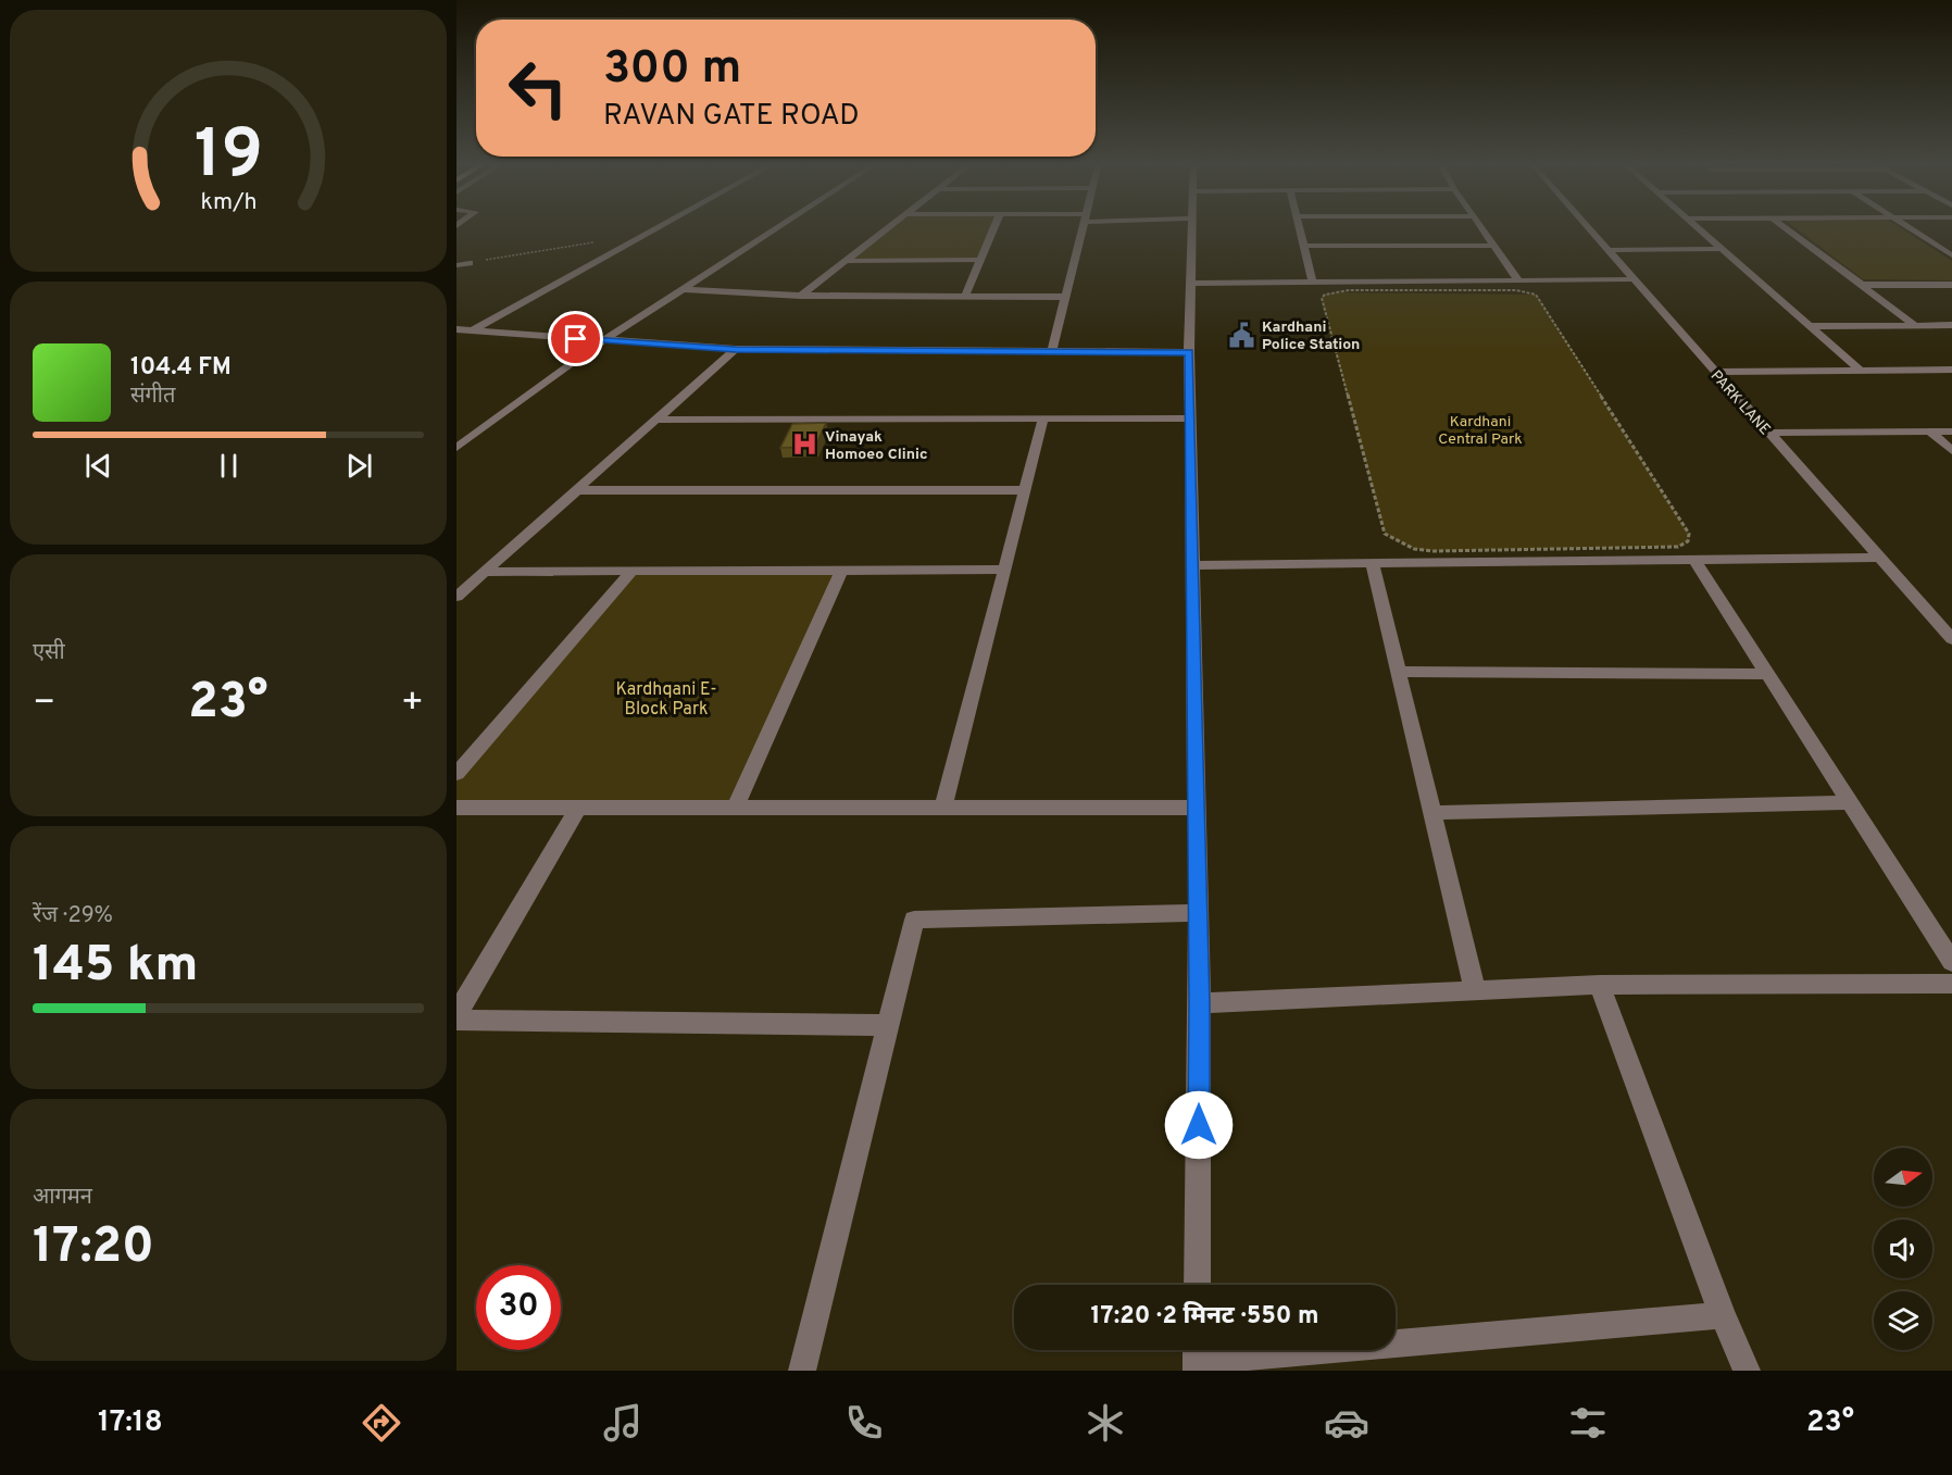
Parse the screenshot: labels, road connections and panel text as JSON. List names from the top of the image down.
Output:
{
  "streets": {
    "street": ["PARK LANE"]
  },
  "parks": ["Kardhani Central Park", "Kardhqani E- Block Park"],
  "places": {
    "public building": ["Kardhani Police Station"],
    "hospital": ["Vinayak Homoeo Clinic"]
  },
  "north": "right",
  "page": {
    "turn": ["300 m", "RAVAN GATE ROAD"],
    "song": ["104.4 FM", "संगीत"],
    "tile": [
      "एसी",
      ["रेंज · 29%", "145 km"],
      ["आगमन", "17:20"]
    ],
    "heat": ["−", "23°", "+"],
    "limit": "30",
    "trip": "17:20 · 2 मिनट · 550 m",
    "tabs": ["17:18", "23°"],
    "gauge": ["19", "km/h"]
  }
}
